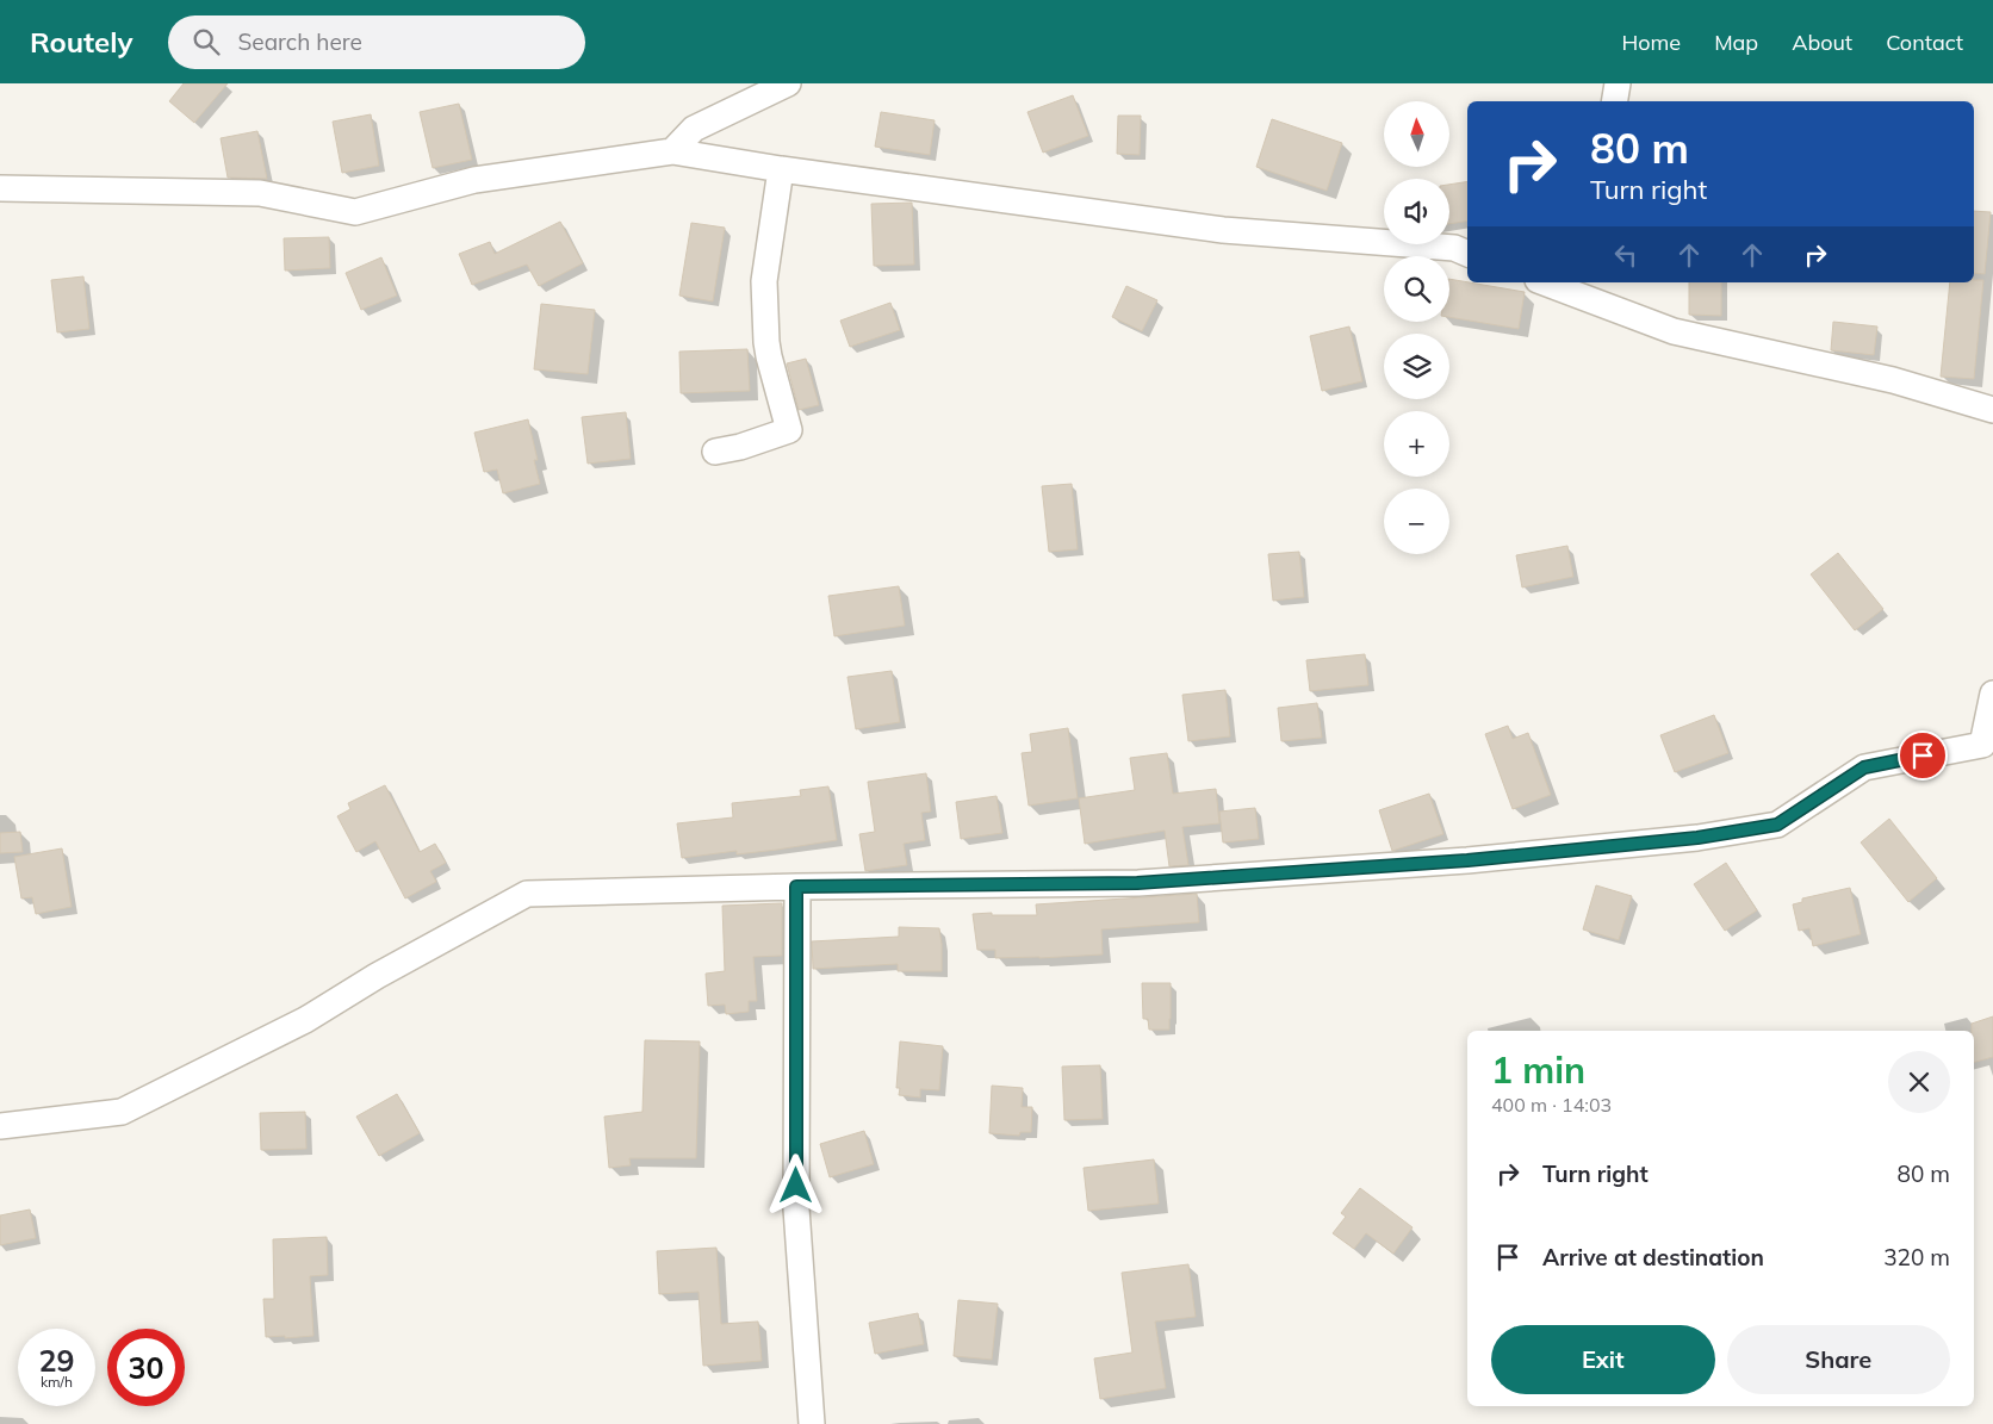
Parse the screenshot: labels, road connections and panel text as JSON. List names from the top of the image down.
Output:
{
  "north": "top",
  "page": {
    "header": "Routely",
    "search": "Search here",
    "nav": [
      "Home",
      "Map",
      "About",
      "Contact"
    ],
    "map_buttons": ["+", "−"],
    "turn": ["80 m", "Turn right"],
    "heading": ["1 min", "400 m · 14:03"],
    "list": [
      {
        "name": "Turn right",
        "value": "80 m"
      },
      {
        "name": "Arrive at destination",
        "value": "320 m"
      }
    ],
    "buttons": ["Exit", "Share"],
    "speed": "29 km/h",
    "limit": "30"
  }
}
